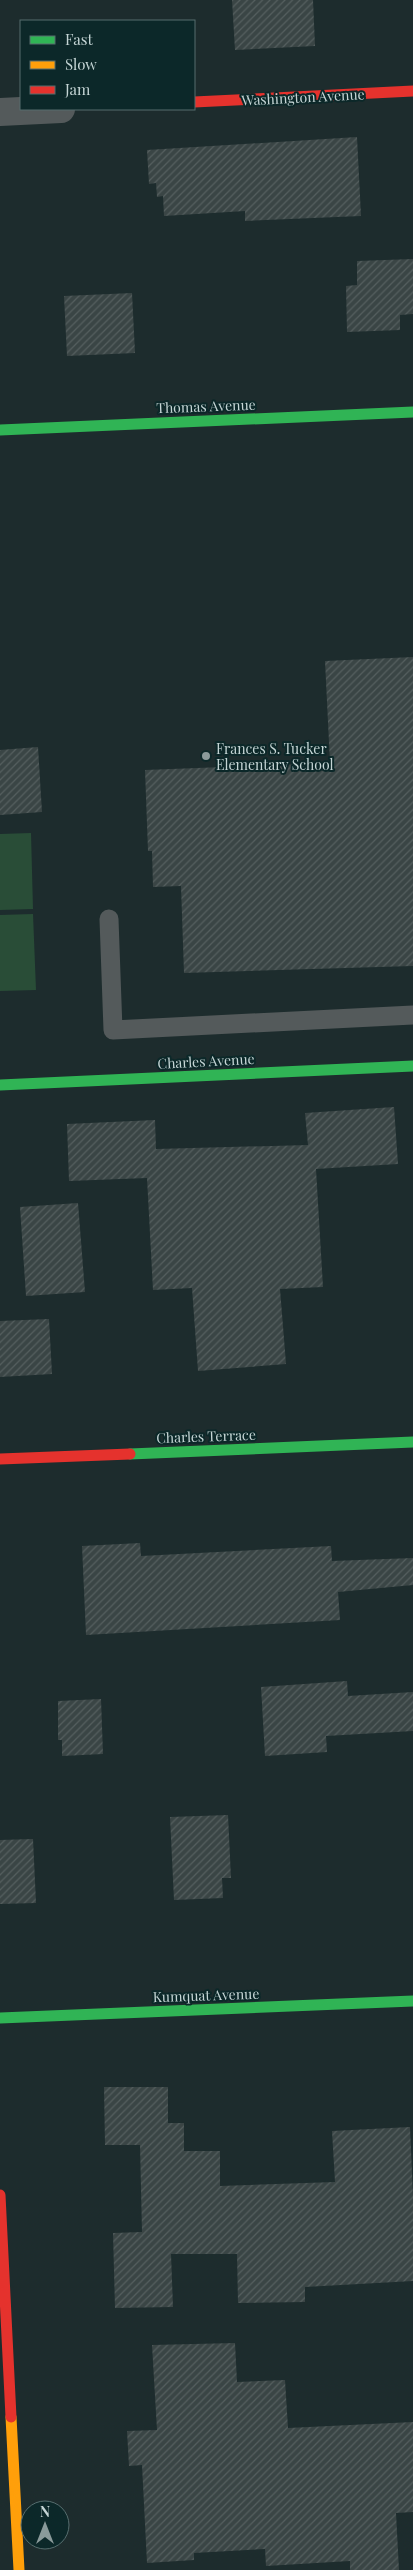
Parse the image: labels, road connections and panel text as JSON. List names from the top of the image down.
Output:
{
  "streets": {
    "street": [
      "Washington Avenue",
      "Thomas Avenue",
      "Charles Avenue",
      "Charles Terrace",
      "Kumquat Avenue"
    ]
  },
  "places": ["Frances S. Tucker Elementary School"],
  "legend": ["Fast", "Slow", "Jam"],
  "north": "top"
}
